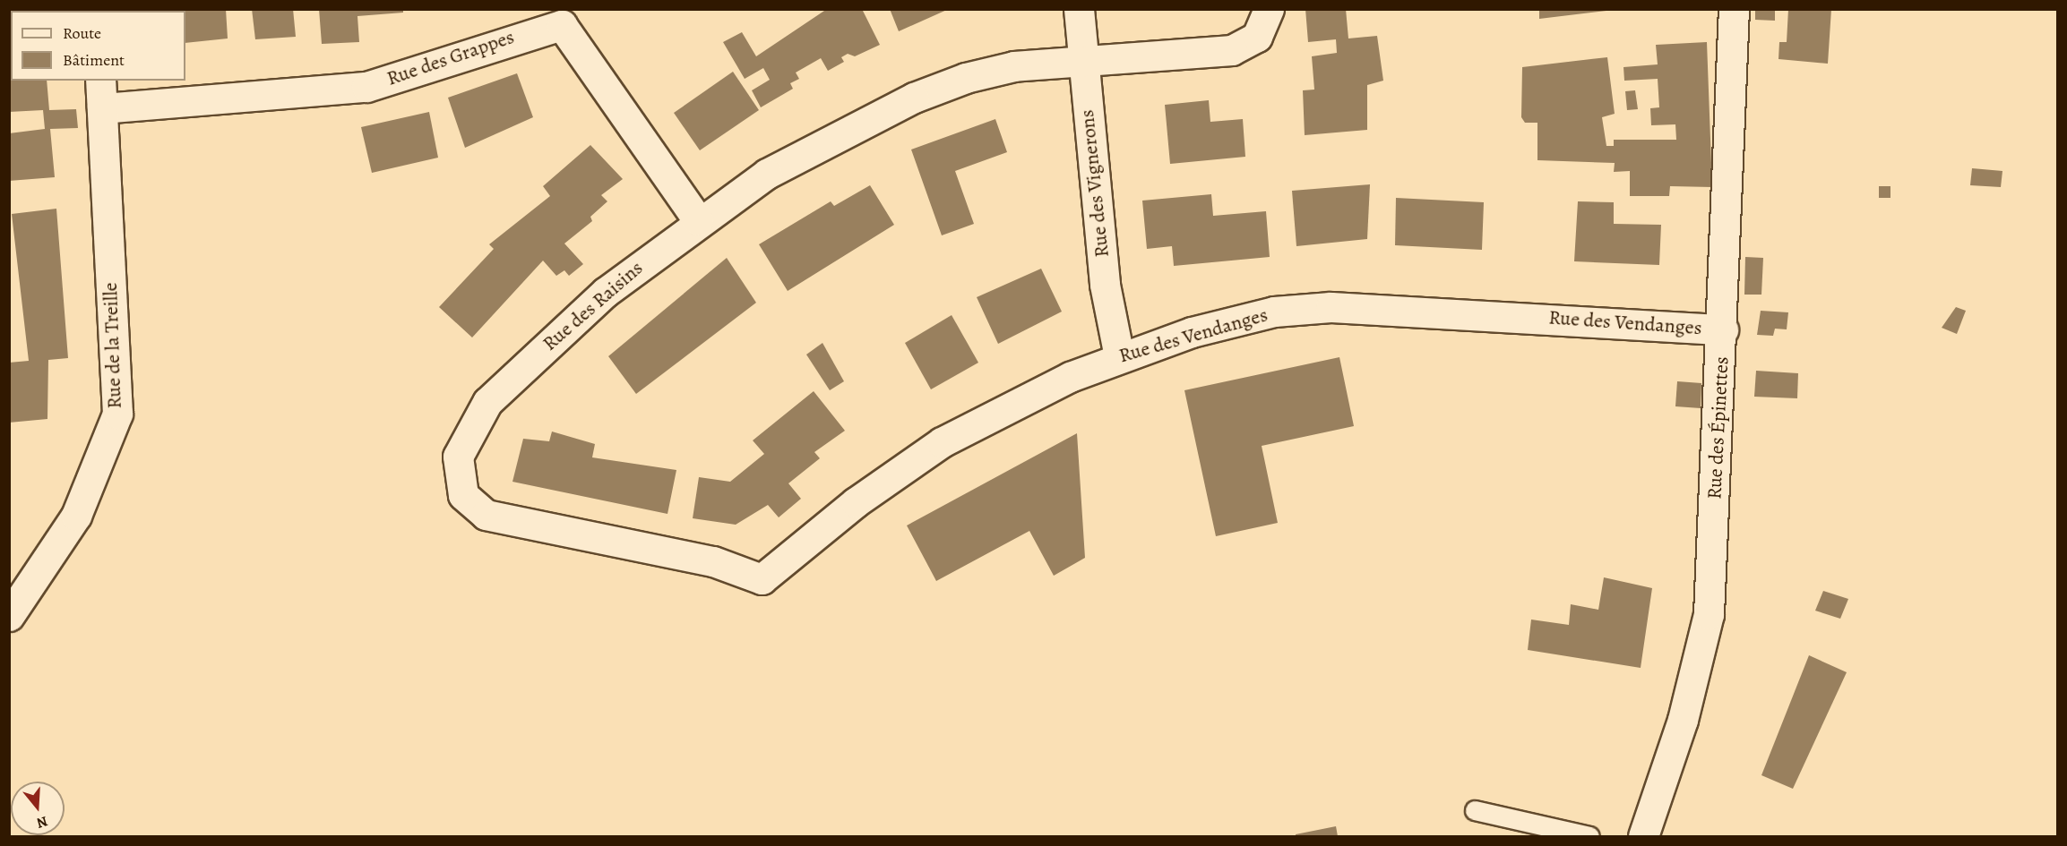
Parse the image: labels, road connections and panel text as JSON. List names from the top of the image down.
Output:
{
  "streets": {
    "street": [
      "Rue des Grappes",
      "Rue des Vignerons",
      "Rue des Raisins",
      "Rue des Vendanges",
      "Rue de la Treille",
      "Rue des Épinettes"
    ]
  },
  "crossings": [
    ["Rue des Grappes", "Rue des Raisins"],
    ["Rue des Grappes", "Rue de la Treille"],
    ["Rue des Vignerons", "Rue des Raisins"],
    ["Rue des Vignerons", "Rue des Vendanges"],
    ["Rue des Raisins", "Rue des Vendanges"],
    ["Rue des Vendanges", "Rue des Épinettes"]
  ],
  "legend": ["Route", "Bâtiment"],
  "north": "bottom"
}
